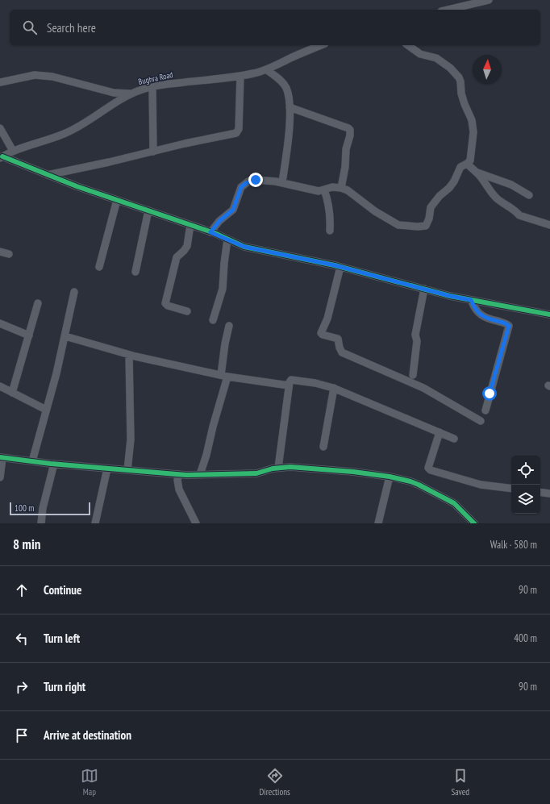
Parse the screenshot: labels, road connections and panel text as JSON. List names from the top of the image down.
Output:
{
  "streets": {
    "street": ["Bughra Road"]
  },
  "scale_bar": "100 m",
  "north": "top",
  "page": {
    "search": "Search here",
    "scale": "100 m",
    "heading": ["8 min", "Walk · 580 m"],
    "list": [
      ["Continue", "90 m"],
      ["Turn left", "400 m"],
      ["Turn right", "90 m"],
      "Arrive at destination"
    ],
    "nav": ["Map", "Directions", "Saved"]
  }
}
